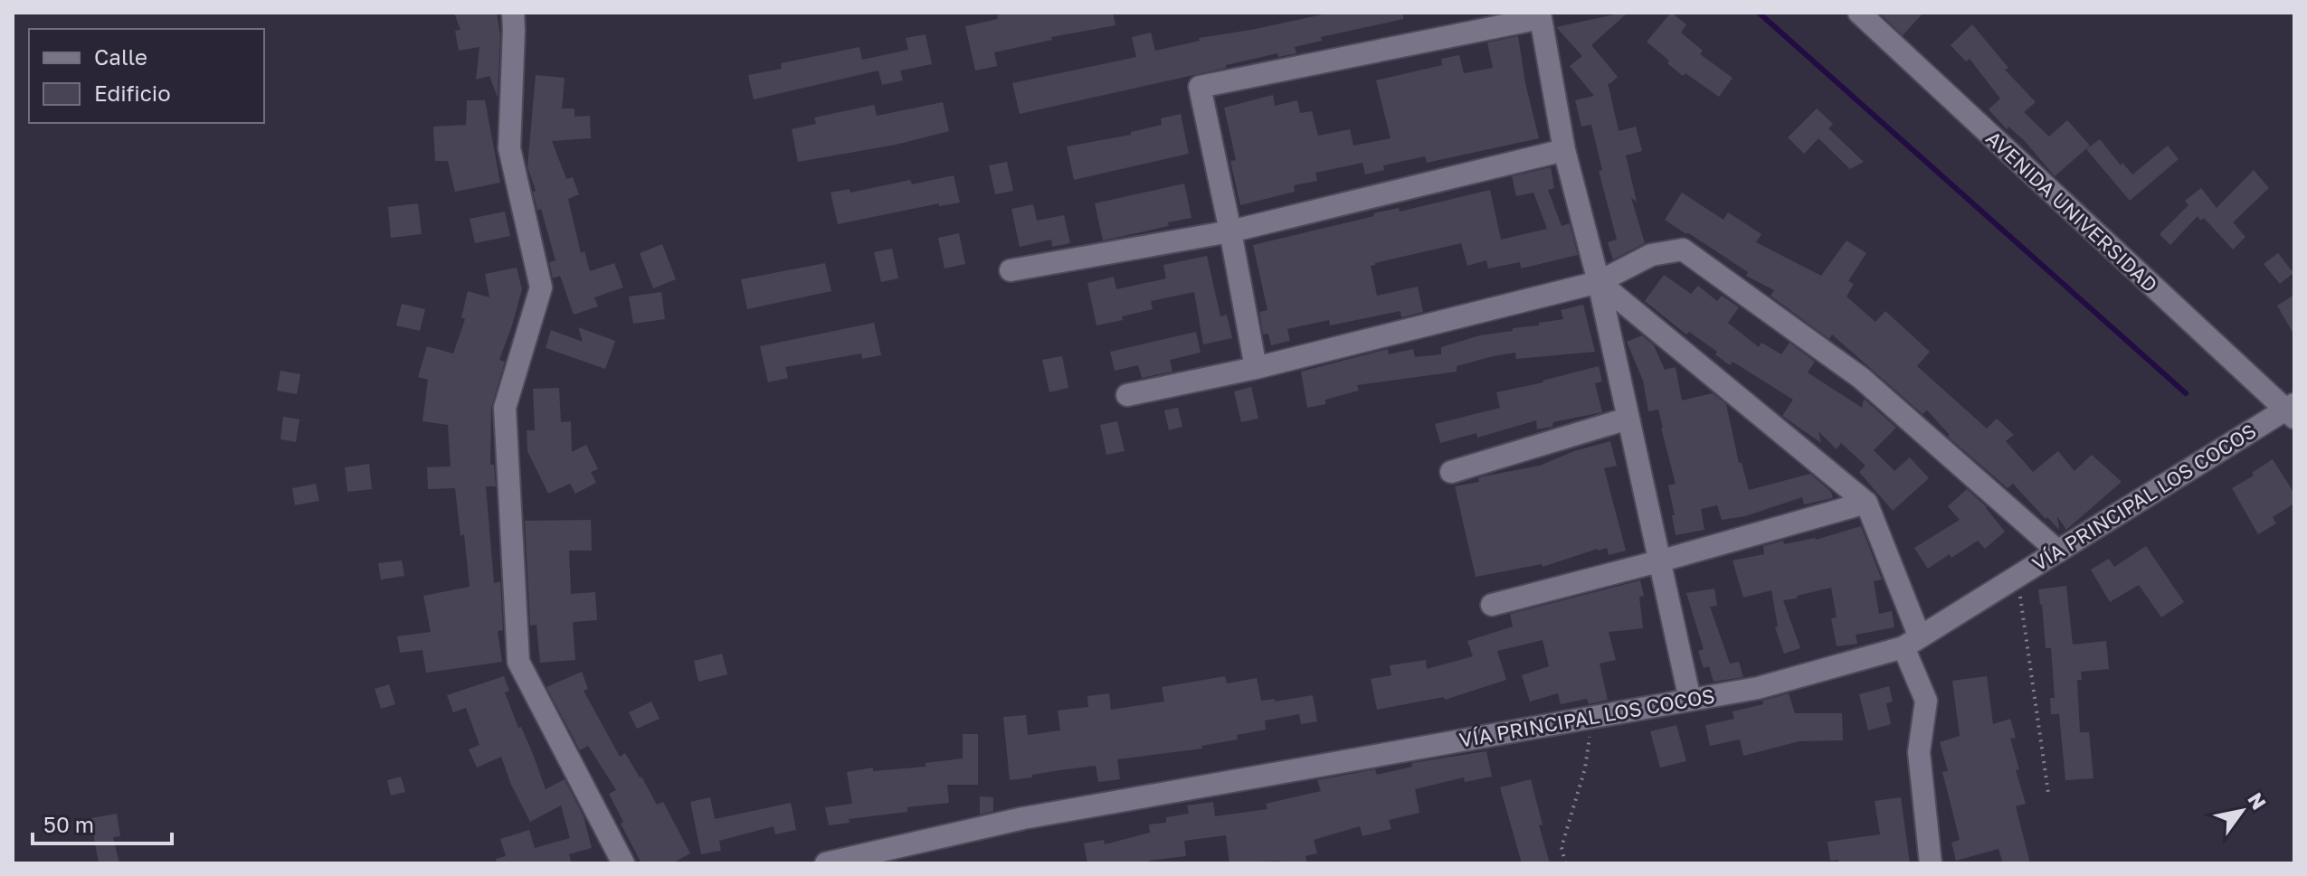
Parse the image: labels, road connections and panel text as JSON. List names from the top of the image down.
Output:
{
  "streets": {
    "street": ["AVENIDA UNIVERSIDAD", "VÍA PRINCIPAL LOS COCOS"]
  },
  "crossings": [
    ["AVENIDA UNIVERSIDAD", "VÍA PRINCIPAL LOS COCOS"]
  ],
  "legend": ["Calle", "Edificio"],
  "scale_bar": "50 m",
  "north": "top right"
}
